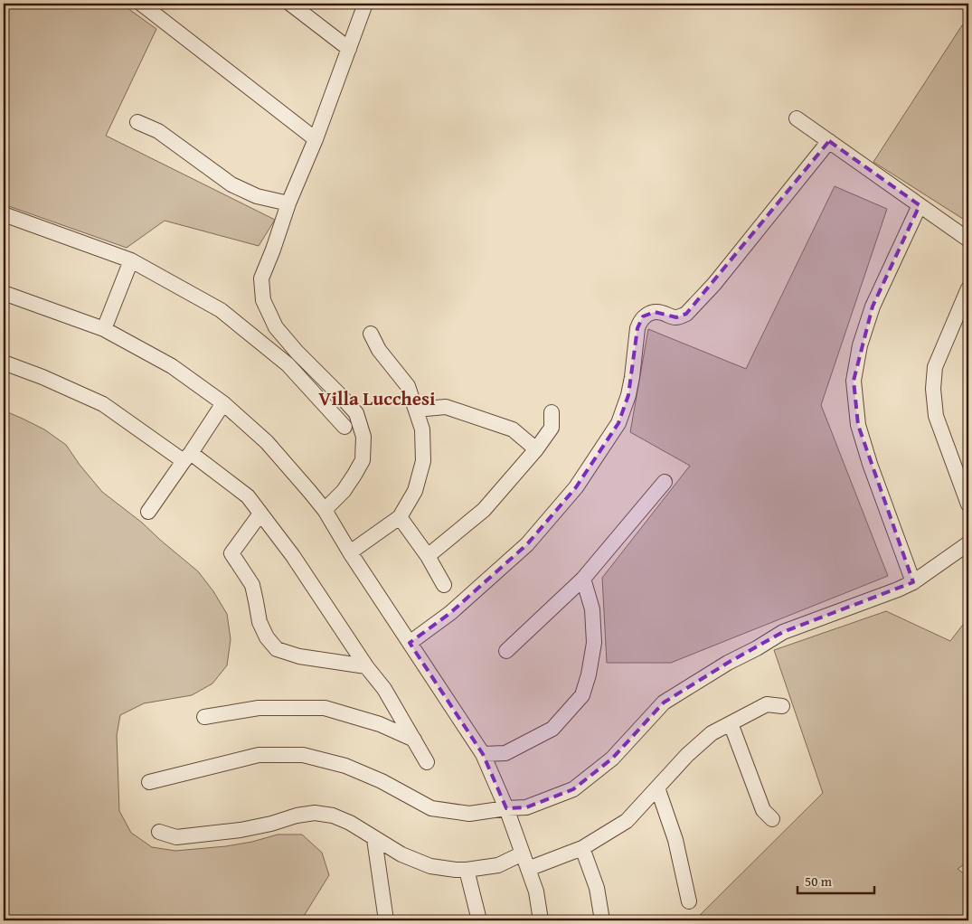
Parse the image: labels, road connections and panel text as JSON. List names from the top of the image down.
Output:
{
  "districts": ["Villa Lucchesi"],
  "scale_bar": "50 m"
}
